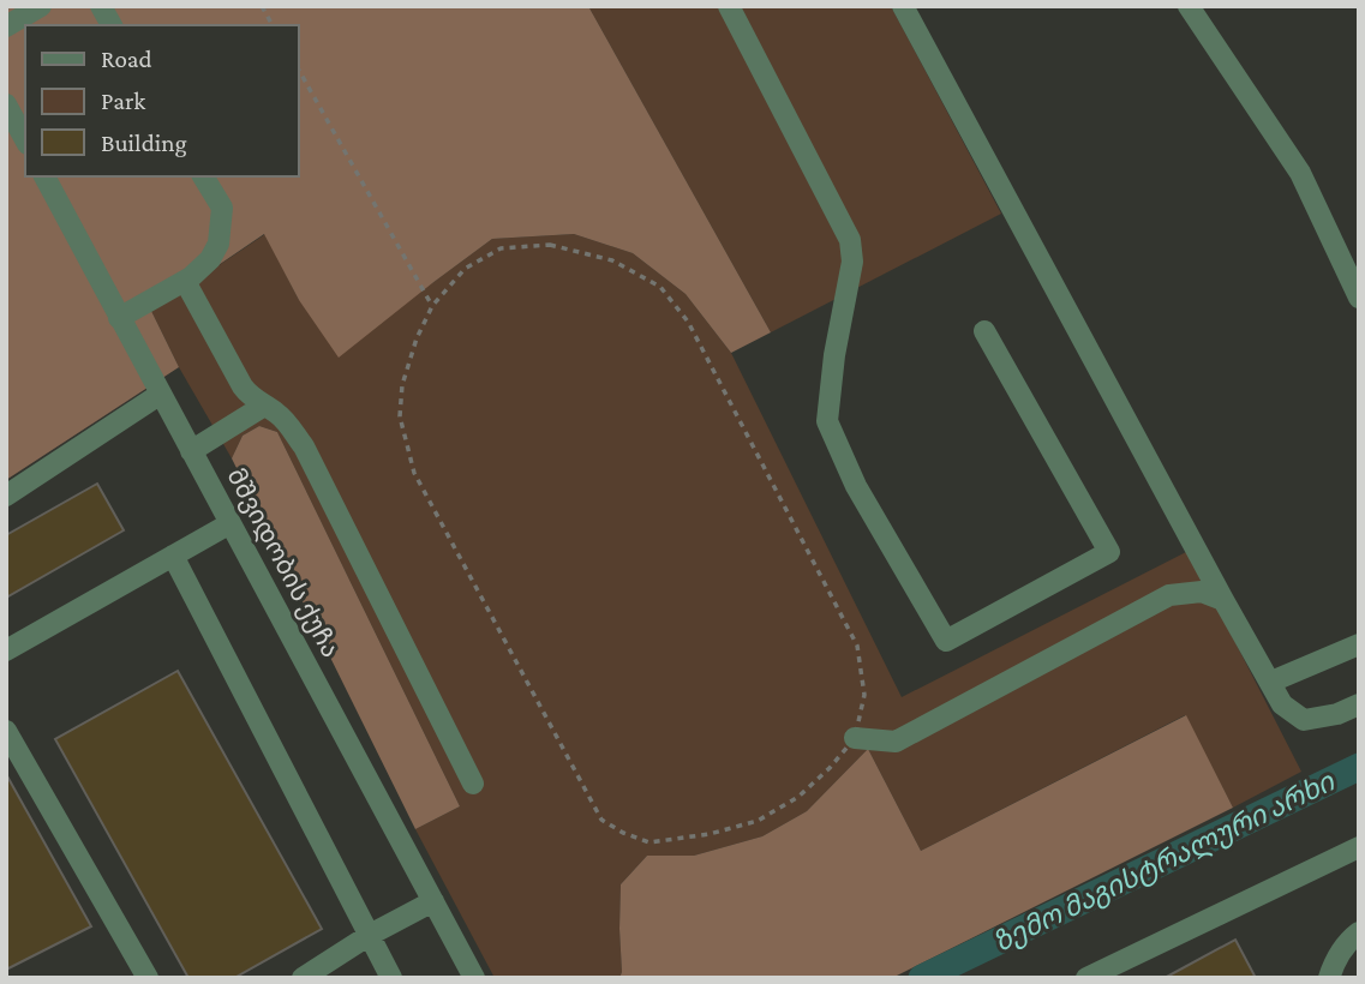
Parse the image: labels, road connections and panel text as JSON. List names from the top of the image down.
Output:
{
  "streets": {
    "street": ["მშვიდობის ქუჩა"]
  },
  "water": ["ზემო მაგისტრალური არხი"],
  "legend": ["Road", "Park", "Building"]
}
